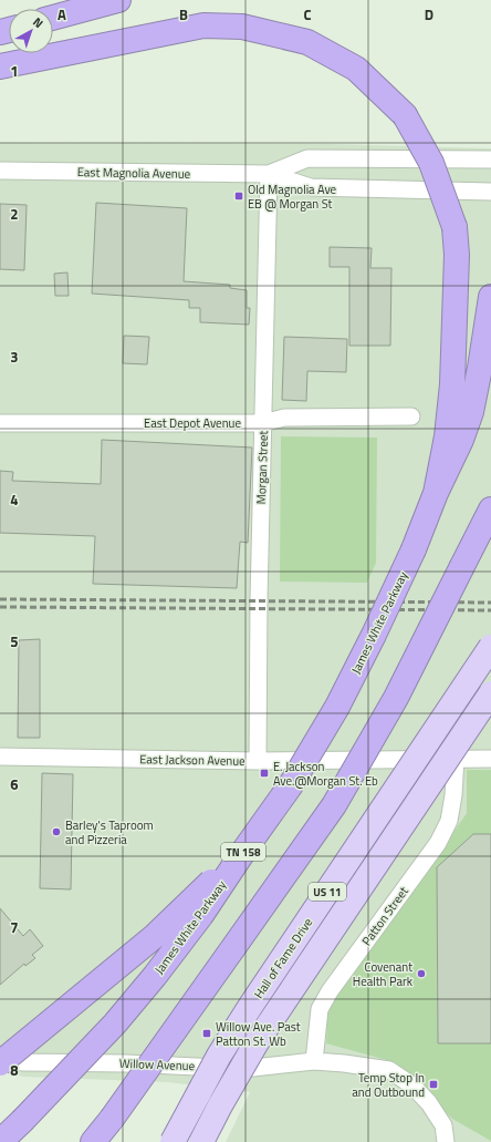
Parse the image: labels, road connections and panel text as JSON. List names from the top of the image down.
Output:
{
  "streets": {
    "highway": ["James White Parkway", "TN 158"],
    "main road": ["US 11", "Hall of Fame Drive"],
    "street": [
      "East Magnolia Avenue",
      "East Depot Avenue",
      "Morgan Street",
      "East Jackson Avenue",
      "Patton Street",
      "Willow Avenue"
    ]
  },
  "crossings": [
    ["East Magnolia Avenue", "Morgan Street"],
    ["East Depot Avenue", "Morgan Street"],
    ["Morgan Street", "East Jackson Avenue"],
    ["East Jackson Avenue", "Patton Street"],
    ["Patton Street", "Willow Avenue"]
  ],
  "places": {
    "transit": [
      "Old Magnolia Ave EB @ Morgan St",
      "E. Jackson Ave.@Morgan St. Eb",
      "Willow Ave. Past Patton St. Wb",
      "Temp Stop In and Outbound"
    ],
    "other": ["Barley's Taproom and Pizzeria", "Covenant Health Park"]
  },
  "north": "top right",
  "grid": {
    "columns": [
      "A",
      "B",
      "C",
      "D"
    ],
    "rows": [
      "1",
      "2",
      "3",
      "4",
      "5",
      "6",
      "7",
      "8"
    ]
  }
}
